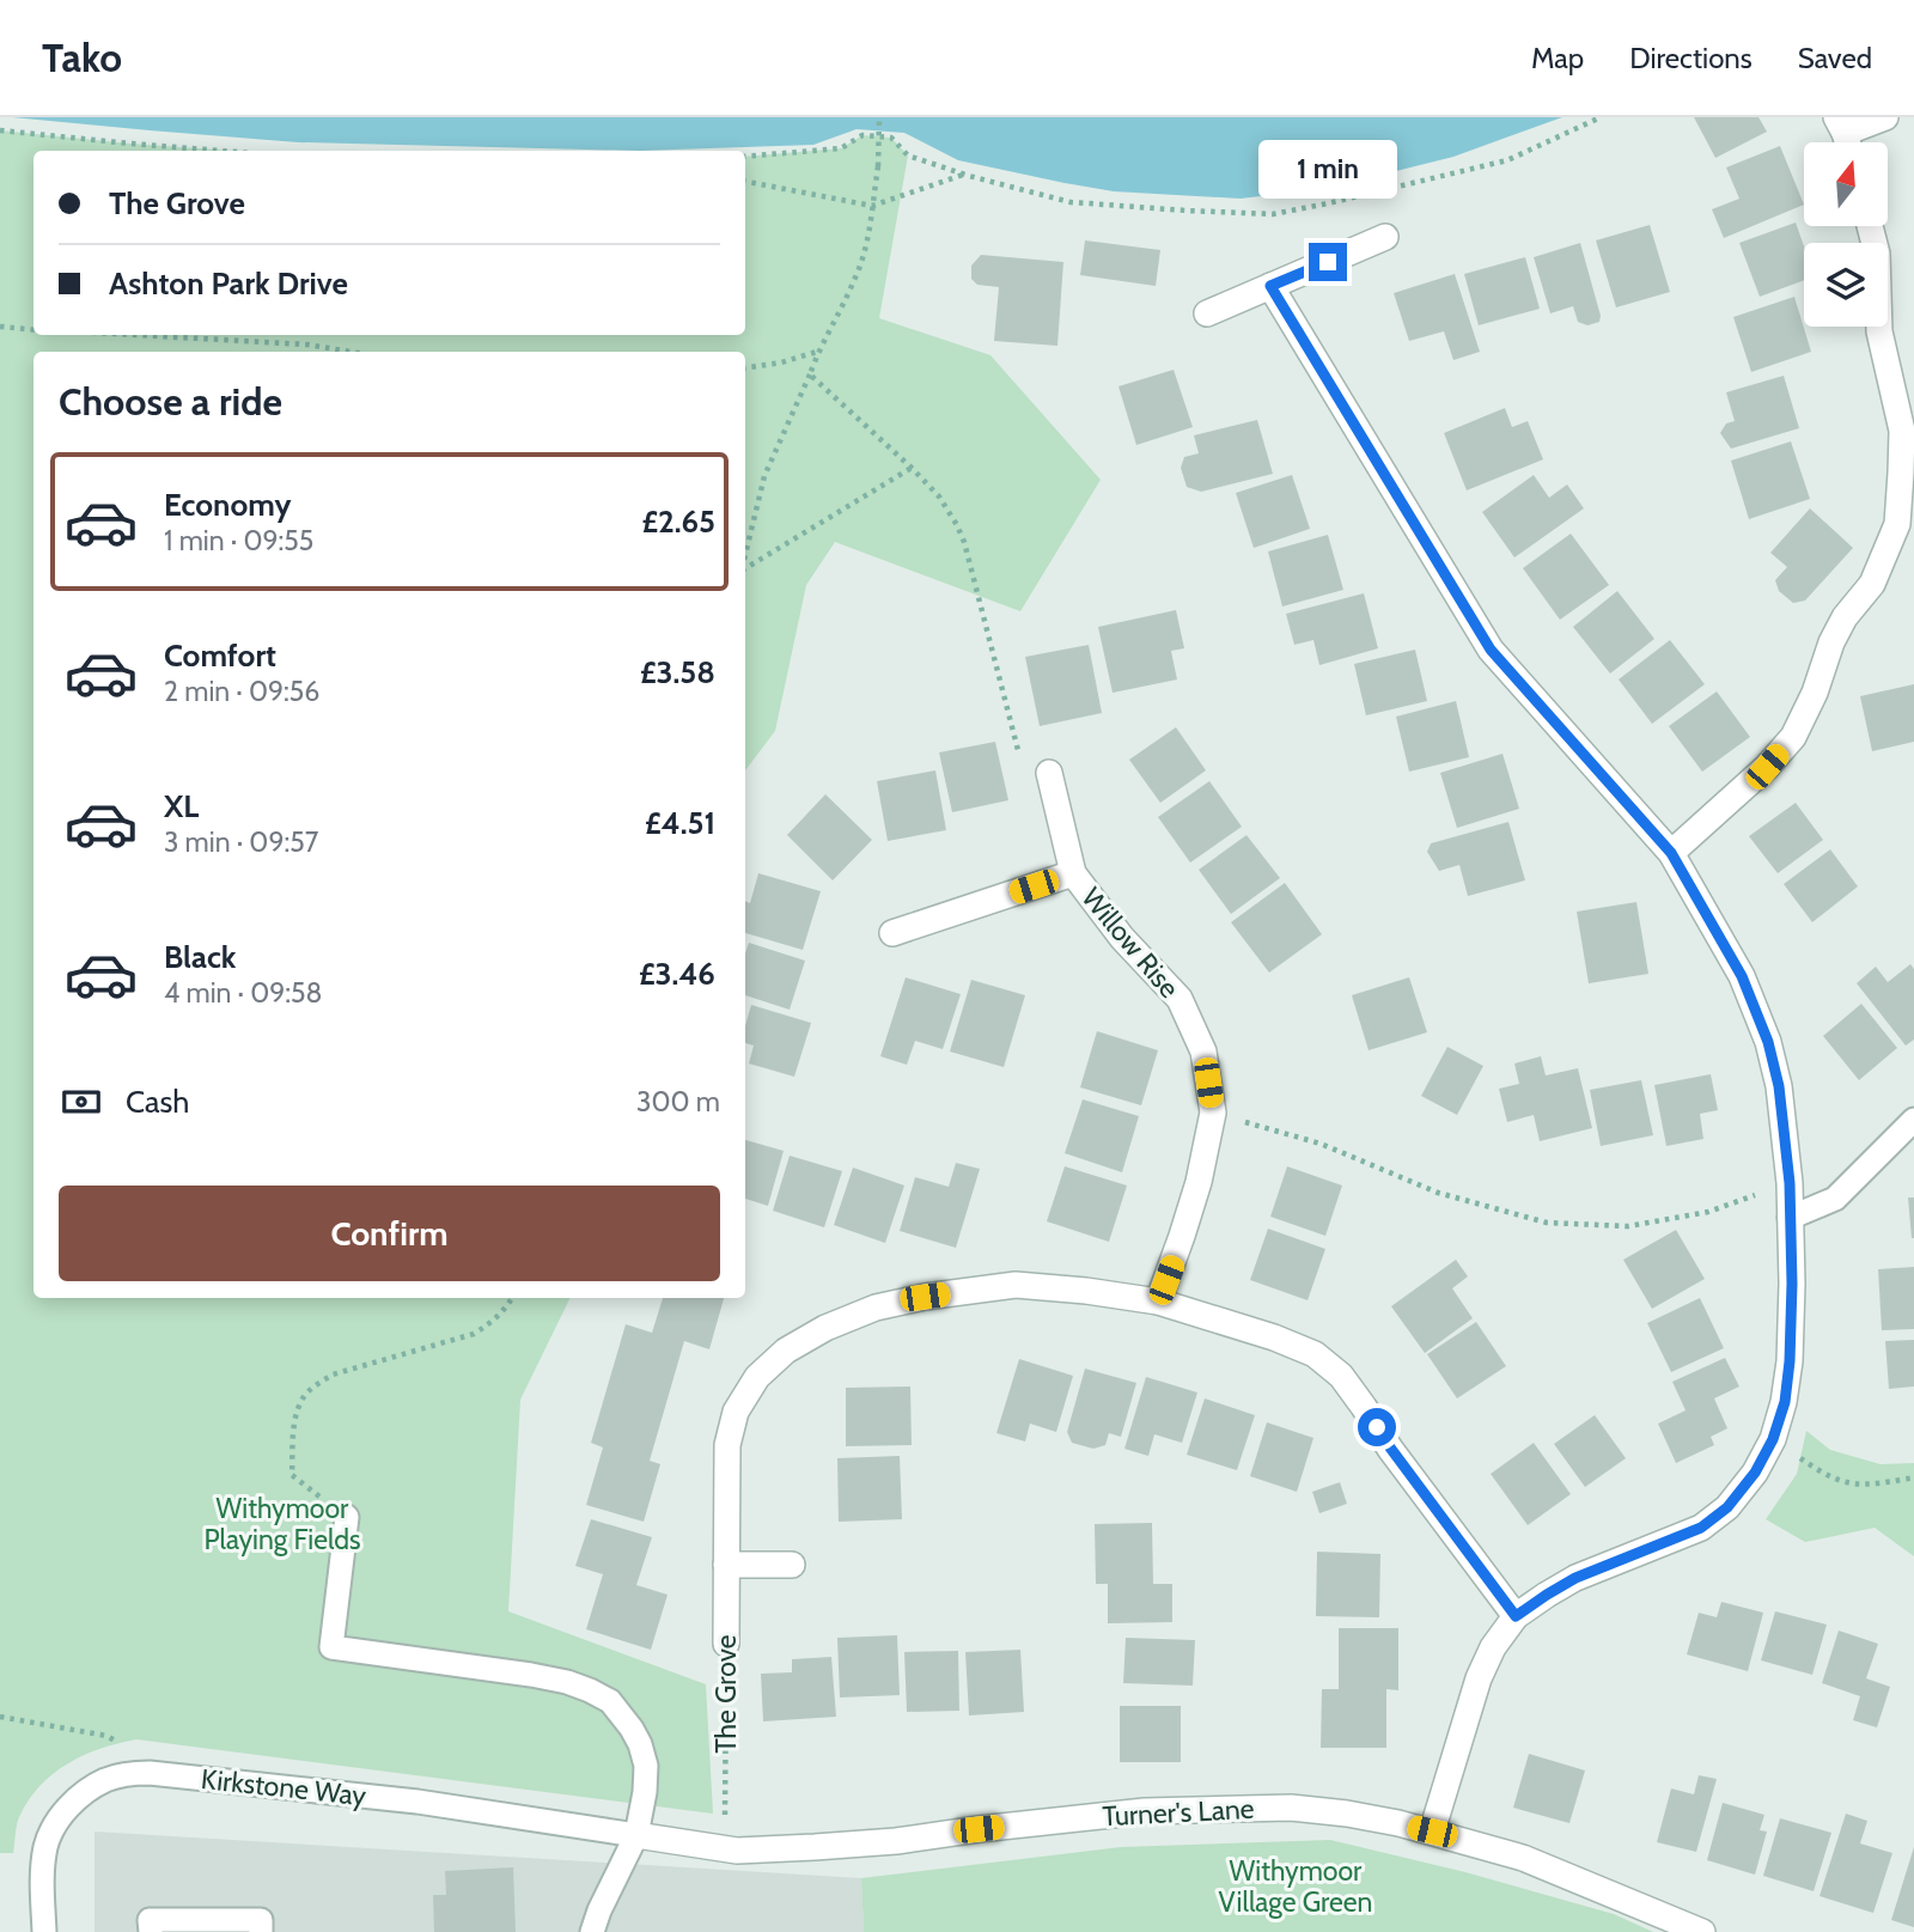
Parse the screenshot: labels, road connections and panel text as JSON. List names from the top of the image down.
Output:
{
  "streets": {
    "street": ["Willow Rise", "The Grove", "Turner's Lane"],
    "lane": ["Kirkstone Way"]
  },
  "crossings": [
    ["Willow Rise", "The Grove"],
    ["Kirkstone Way", "Turner's Lane"]
  ],
  "parks": ["Withymoor Playing Fields", "Withymoor Village Green"],
  "north": "top",
  "page": {
    "header": "Tako",
    "nav": ["Map", "Directions", "Saved"],
    "bubble": "1 min",
    "banner": ["The Grove", "Ashton Park Drive"],
    "heading": "Choose a ride",
    "list": [
      {
        "name": "Economy",
        "note": "1 min · 09:55",
        "value": "£2.65"
      },
      {
        "name": "Comfort",
        "note": "2 min · 09:56",
        "value": "£3.58"
      },
      {
        "name": "XL",
        "note": "3 min · 09:57",
        "value": "£4.51"
      },
      {
        "name": "Black",
        "note": "4 min · 09:58",
        "value": "£3.46"
      }
    ],
    "pay": ["Cash", "300 m"],
    "buttons": "Confirm"
  }
}
